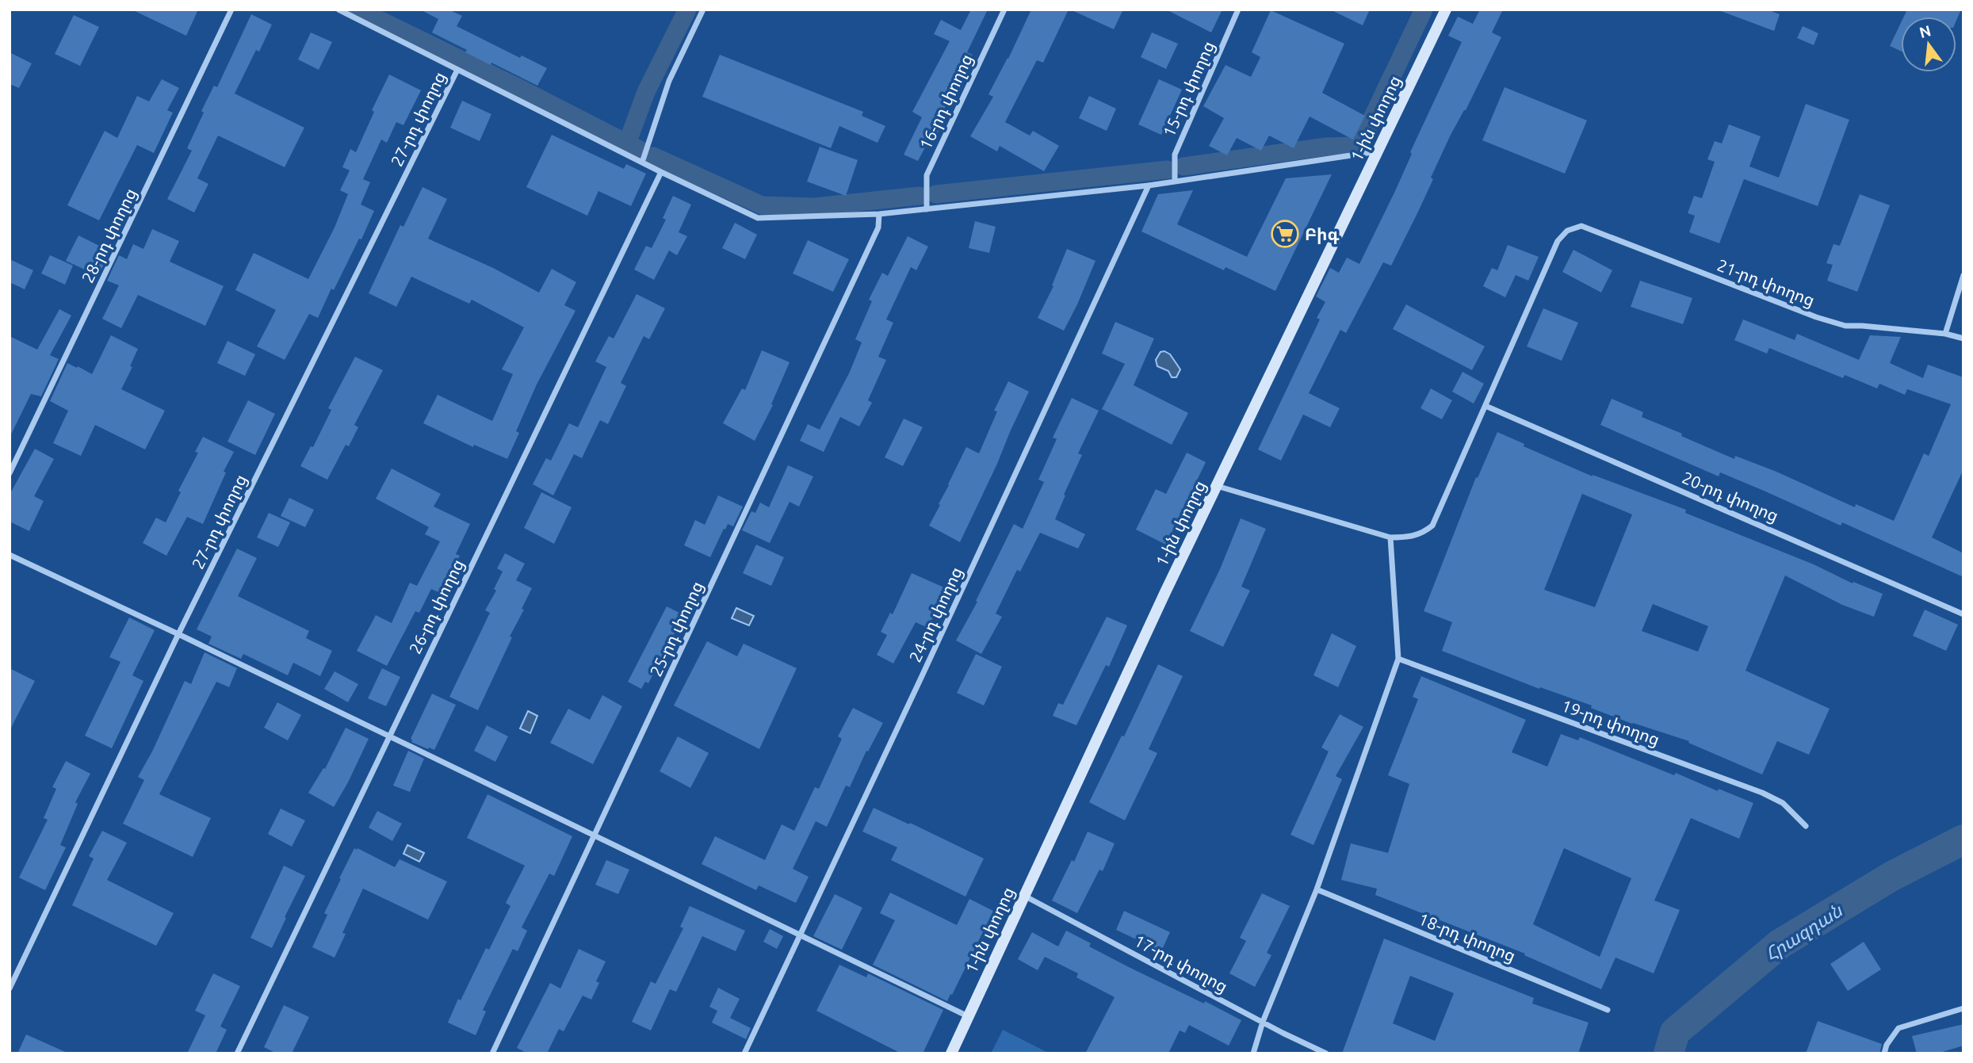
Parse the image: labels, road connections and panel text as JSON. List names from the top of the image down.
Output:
{
  "streets": {
    "main road": ["1-ին փողոց"],
    "street": [
      "15-րդ փողոց",
      "16-րդ փողոց",
      "27-րդ փողոց",
      "28-րդ փողոց",
      "21-րդ փողոց",
      "20-րդ փողոց",
      "26-րդ փողոց",
      "24-րդ փողոց",
      "25-րդ փողոց",
      "19-րդ փողոց",
      "18-րդ փողոց",
      "17-րդ փողոց"
    ]
  },
  "crossings": [
    ["1-ին փողոց", "17-րդ փողոց"],
    ["21-րդ փողոց", "20-րդ փողոց"]
  ],
  "water": ["Հրազդան"],
  "places": {
    "supermarket": ["Բիգ"]
  },
  "north": "top"
}
